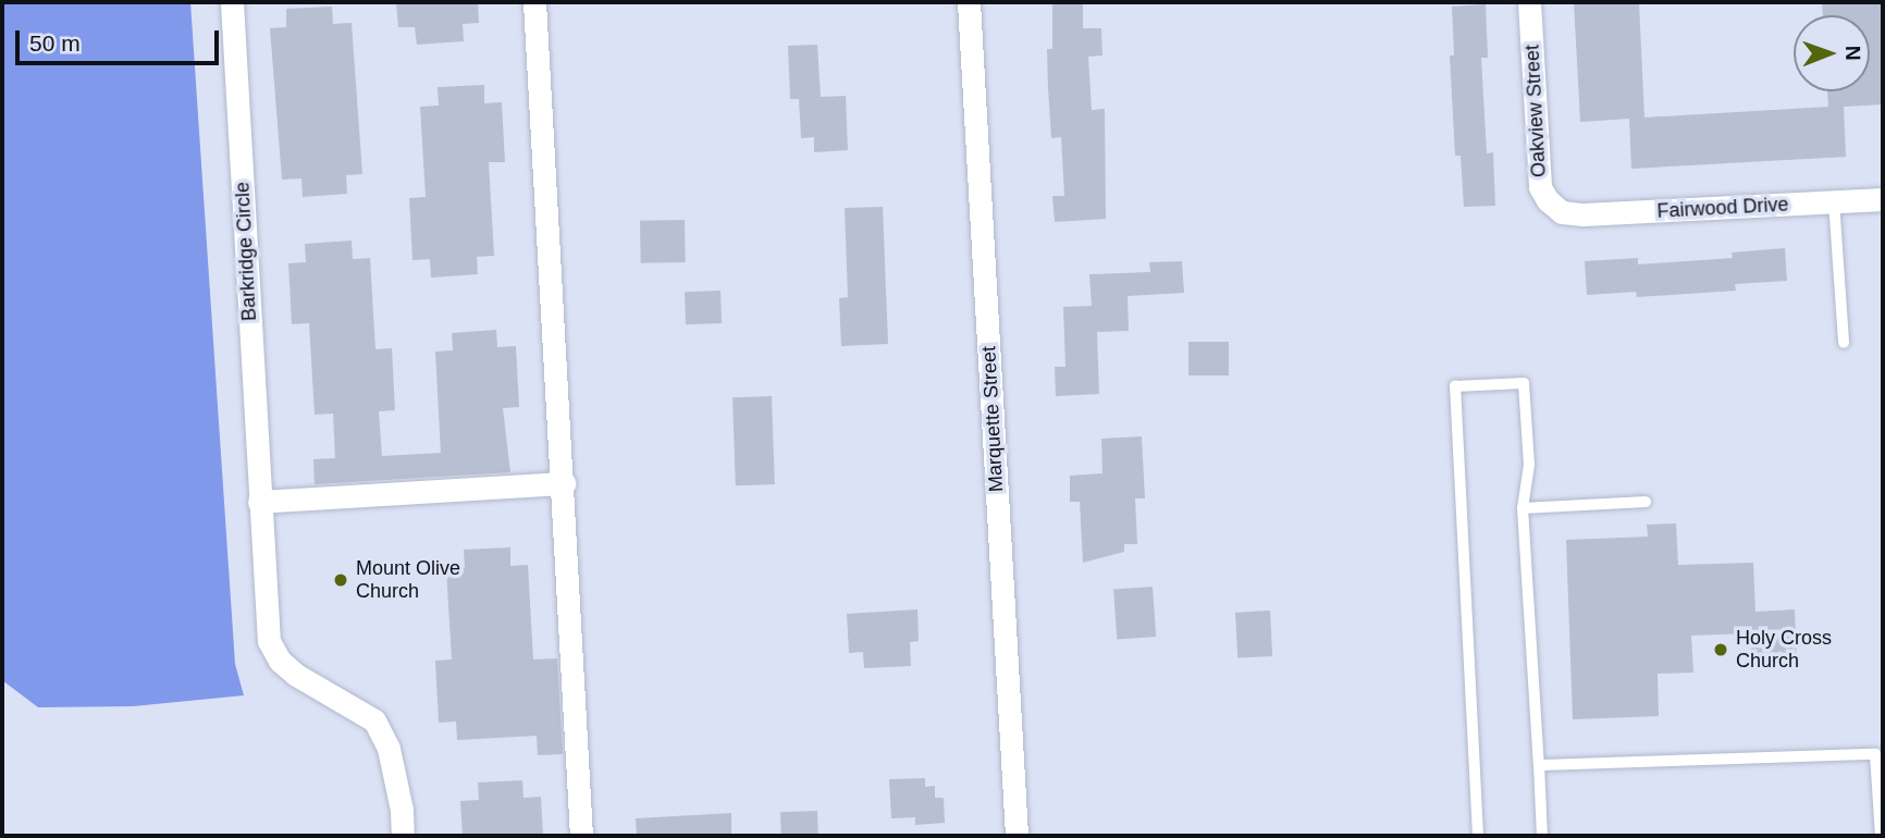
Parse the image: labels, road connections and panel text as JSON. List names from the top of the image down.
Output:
{
  "streets": {
    "street": [
      "Oakview Street",
      "Fairwood Drive",
      "Barkridge Circle",
      "Marquette Street"
    ]
  },
  "crossings": [
    ["Oakview Street", "Fairwood Drive"]
  ],
  "places": ["Mount Olive Church", "Holy Cross Church"],
  "scale_bar": "50 m",
  "north": "right"
}
